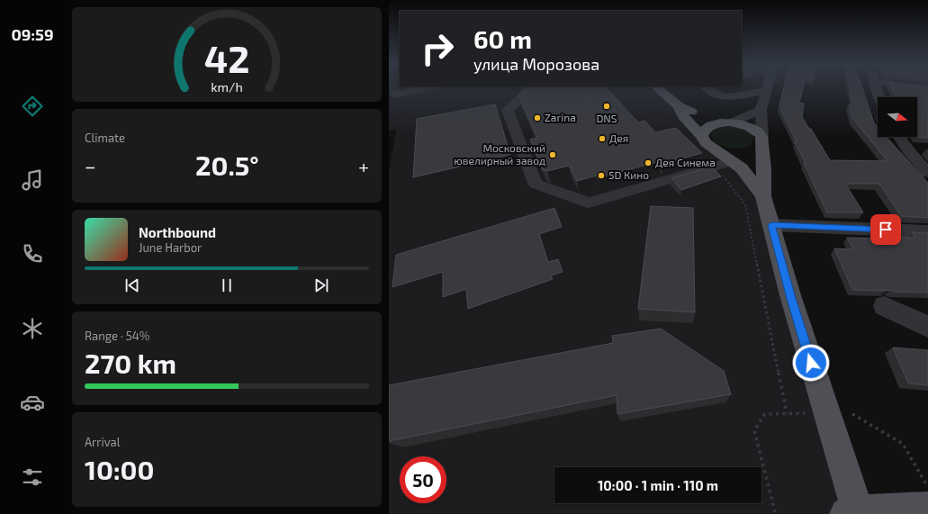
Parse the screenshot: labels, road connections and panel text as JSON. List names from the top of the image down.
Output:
{
  "places": [
    "DNS",
    "Zarina",
    "Дея",
    "Московский ювелирный завод",
    "Дея Синема",
    "5D Кино"
  ],
  "north": "right",
  "page": {
    "tabs": "09:59",
    "turn": ["60 m", "улица Морозова"],
    "tile": [
      "Climate",
      ["Range · 54%", "270 km"],
      ["Arrival", "10:00"]
    ],
    "heat": ["−", "20.5°", "+"],
    "song": ["Northbound", "June Harbor"],
    "limit": "50",
    "trip": "10:00 · 1 min · 110 m",
    "gauge": ["42", "km/h"]
  }
}
